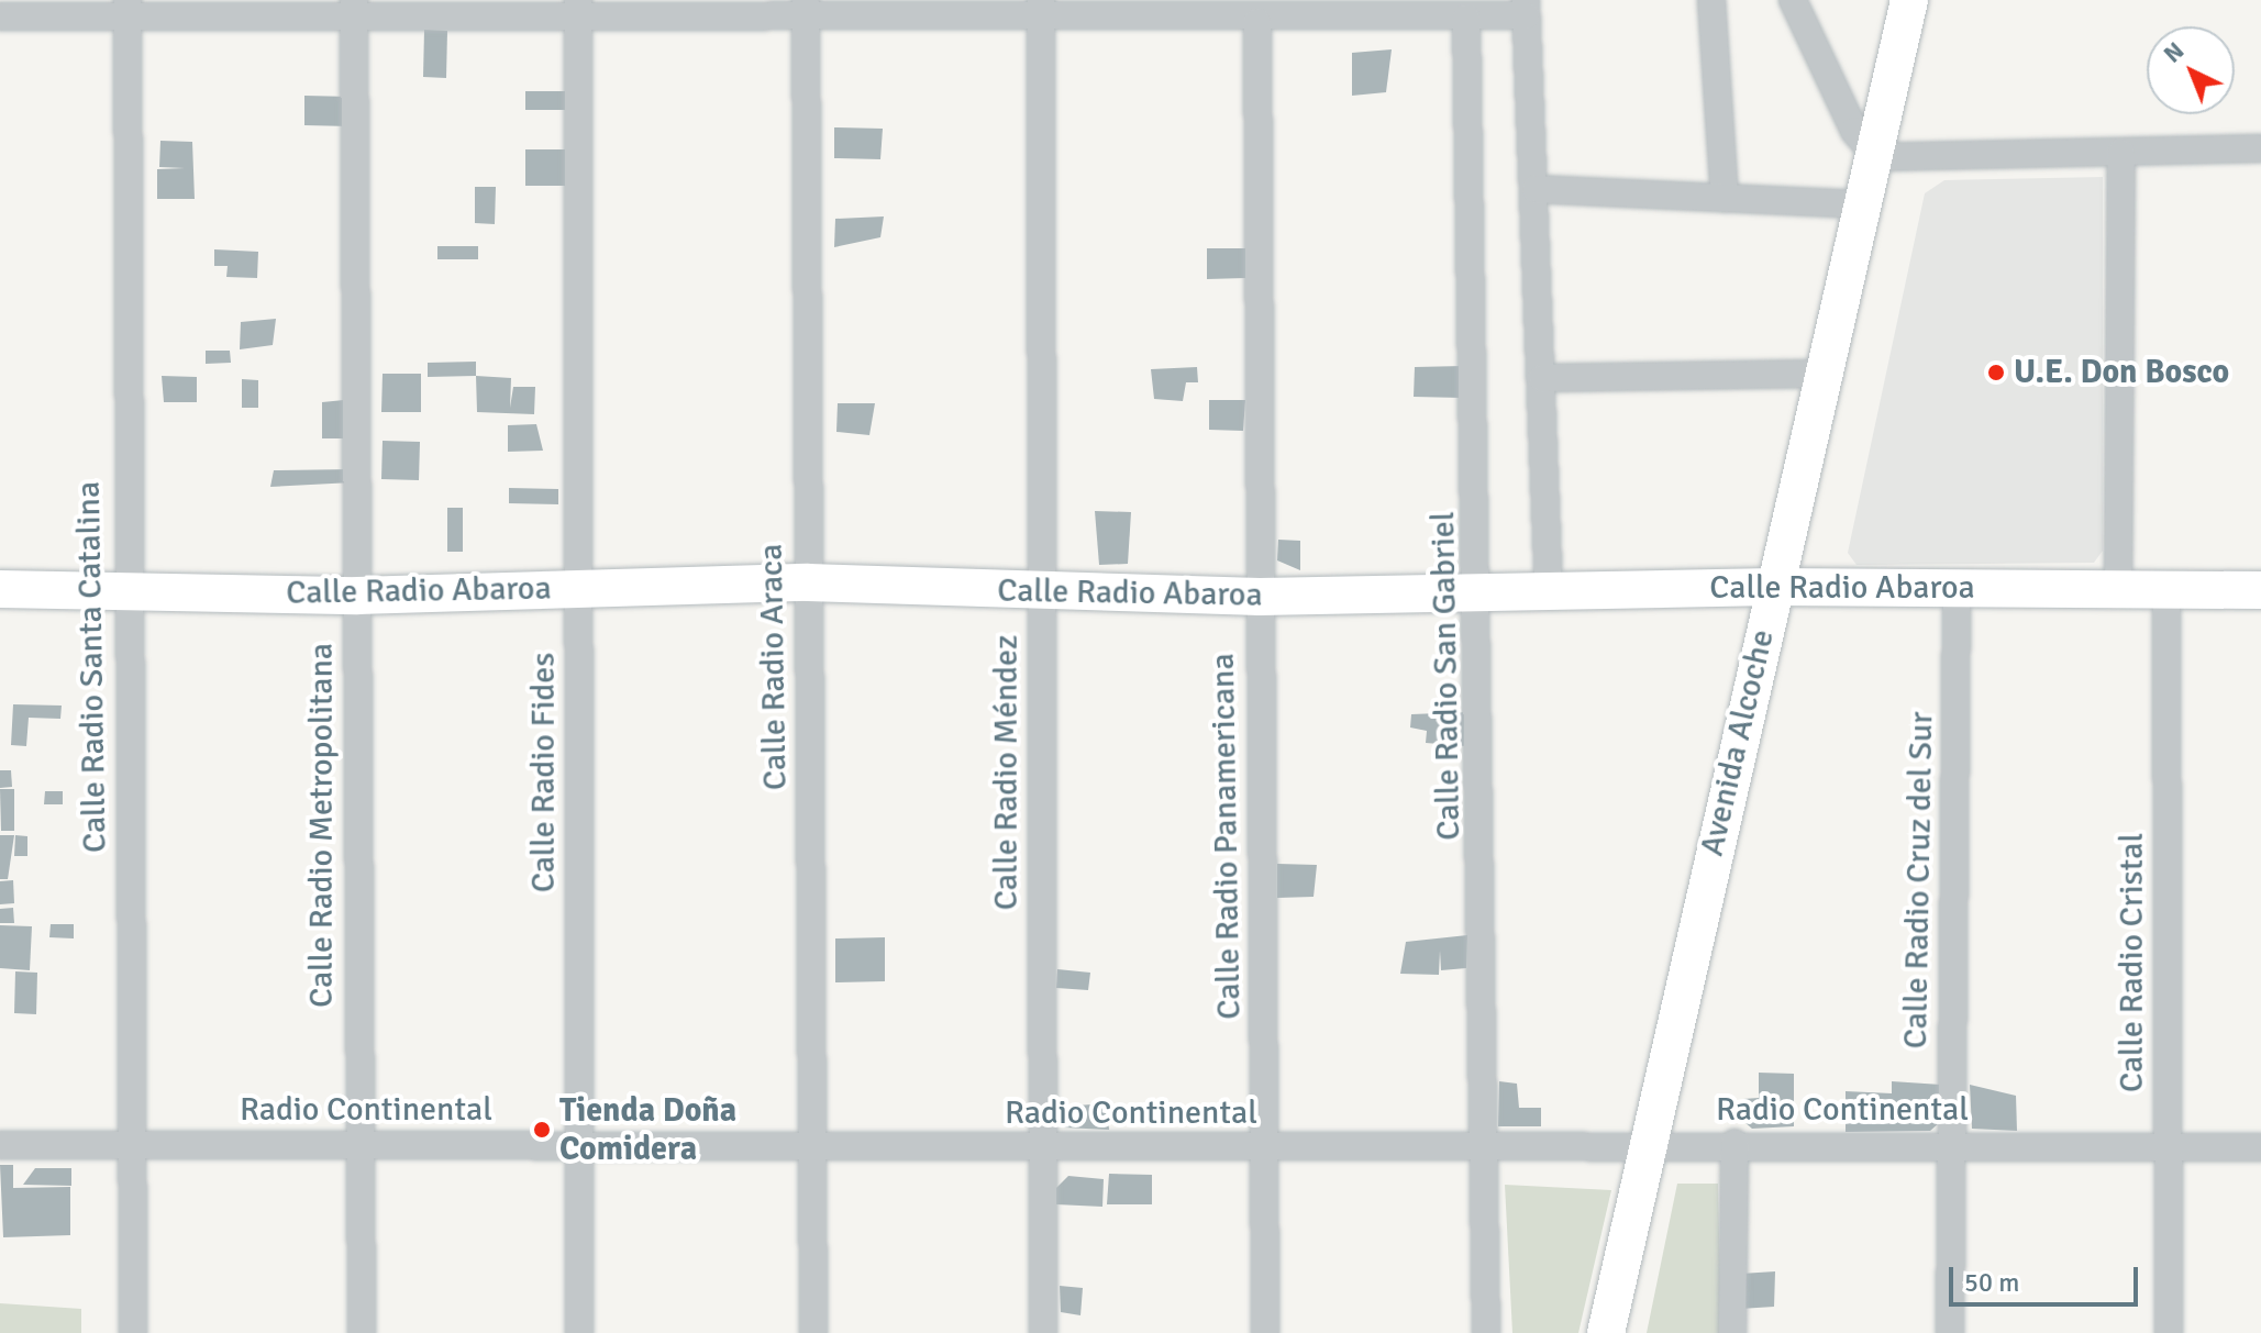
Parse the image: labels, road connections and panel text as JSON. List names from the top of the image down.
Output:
{
  "streets": {
    "street": [
      "Calle Radio Abaroa",
      "Calle Radio Santa Catalina",
      "Calle Radio Araca",
      "Calle Radio San Gabriel",
      "Avenida Alcoche",
      "Calle Radio Fides",
      "Calle Radio Méndez",
      "Calle Radio Metropolitana",
      "Calle Radio Panamericana",
      "Calle Radio Cruz del Sur",
      "Calle Radio Cristal",
      "Radio Continental"
    ]
  },
  "crossings": [
    ["Calle Radio Abaroa", "Calle Radio Santa Catalina"],
    ["Calle Radio Abaroa", "Calle Radio Araca"],
    ["Calle Radio Abaroa", "Calle Radio San Gabriel"],
    ["Calle Radio Abaroa", "Avenida Alcoche"],
    ["Calle Radio Abaroa", "Calle Radio Fides"],
    ["Calle Radio Abaroa", "Calle Radio Méndez"],
    ["Calle Radio Abaroa", "Calle Radio Metropolitana"],
    ["Calle Radio Abaroa", "Calle Radio Panamericana"],
    ["Calle Radio Abaroa", "Calle Radio Cruz del Sur"],
    ["Calle Radio Abaroa", "Calle Radio Cristal"],
    ["Calle Radio Santa Catalina", "Radio Continental"],
    ["Calle Radio Araca", "Radio Continental"],
    ["Calle Radio San Gabriel", "Radio Continental"],
    ["Avenida Alcoche", "Radio Continental"],
    ["Calle Radio Fides", "Radio Continental"],
    ["Calle Radio Méndez", "Radio Continental"],
    ["Calle Radio Metropolitana", "Radio Continental"],
    ["Calle Radio Panamericana", "Radio Continental"],
    ["Calle Radio Cruz del Sur", "Radio Continental"],
    ["Calle Radio Cristal", "Radio Continental"]
  ],
  "places": ["U.E. Don Bosco", "Tienda Doña Comidera"],
  "scale_bar": "50 m",
  "north": "top left"
}
